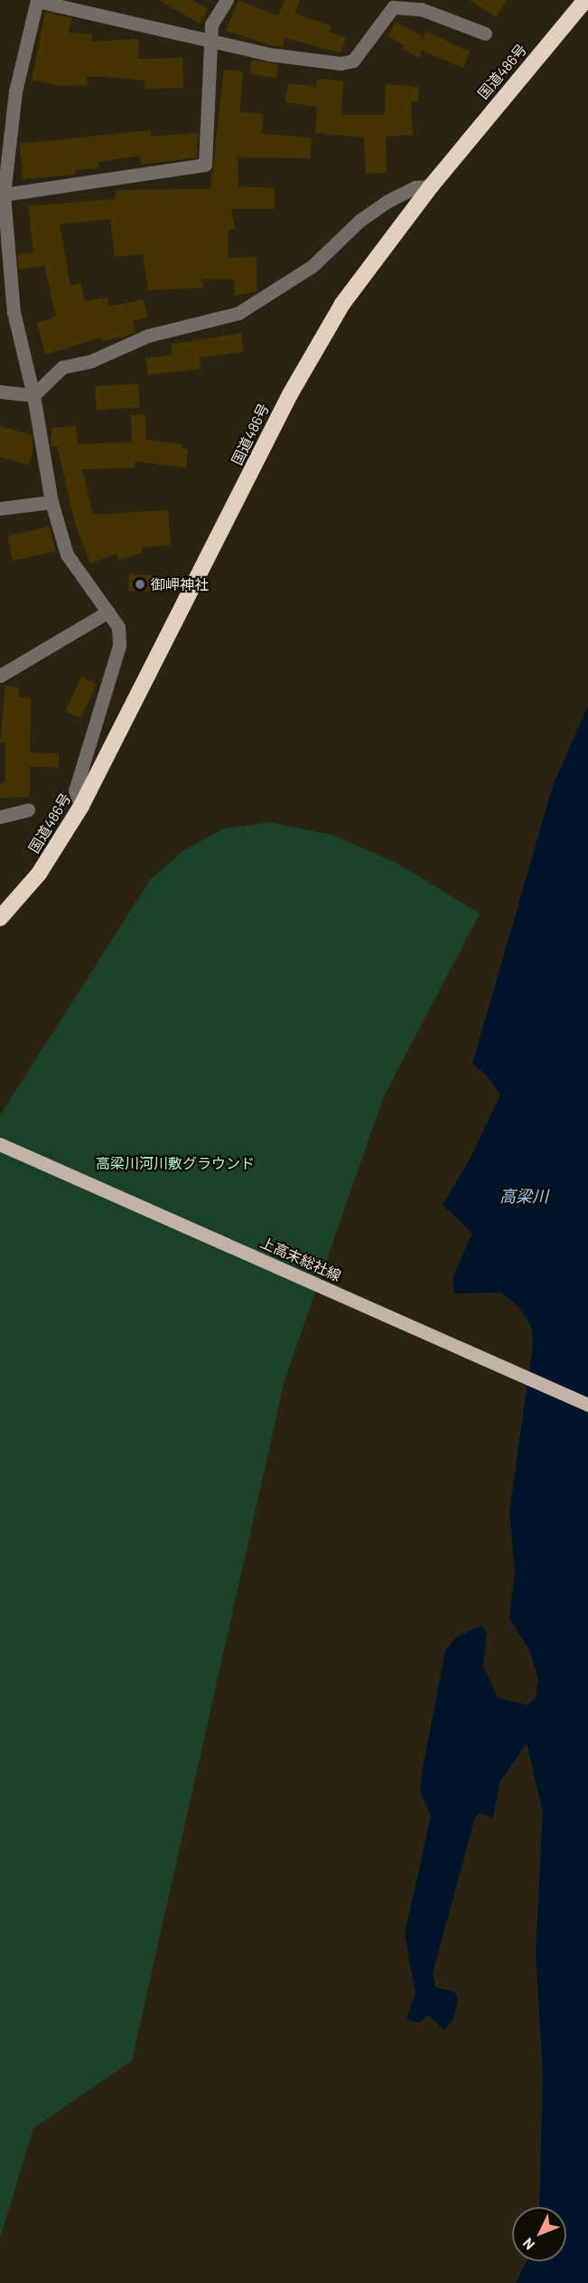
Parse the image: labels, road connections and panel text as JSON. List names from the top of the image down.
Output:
{
  "streets": {
    "highway": ["国道486号"],
    "main road": ["上高末総社線"]
  },
  "water": ["高梁川"],
  "parks": ["高梁川河川敷グラウンド"],
  "places": ["御岬神社"],
  "north": "bottom left"
}
